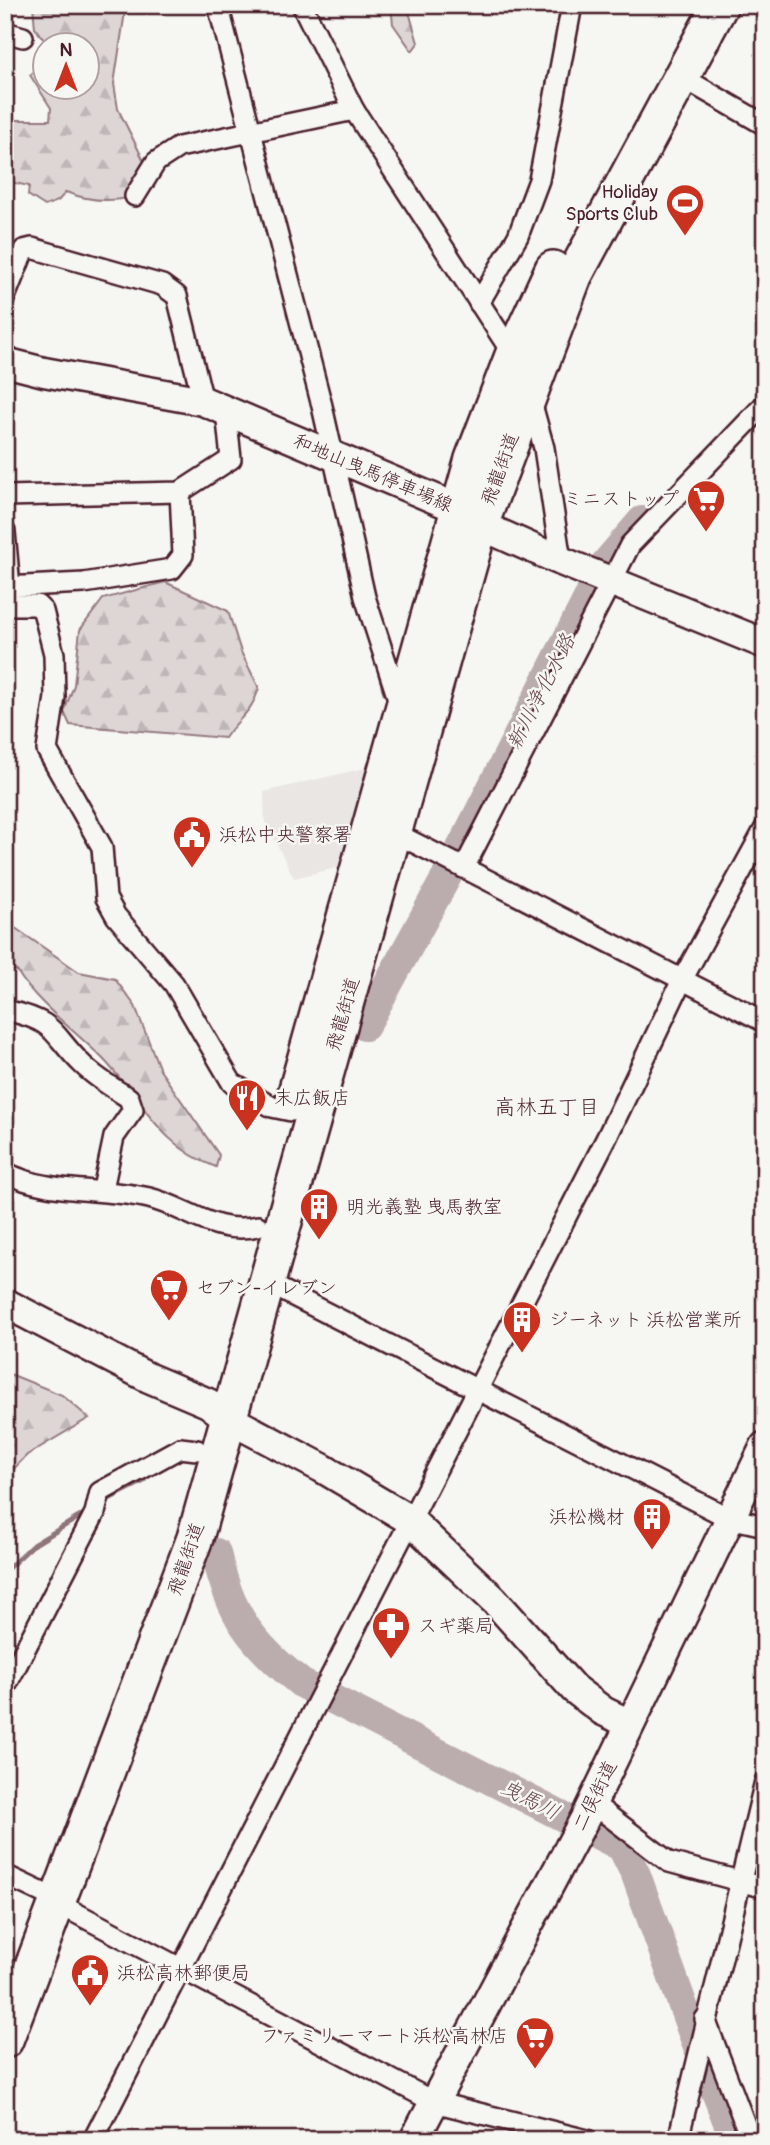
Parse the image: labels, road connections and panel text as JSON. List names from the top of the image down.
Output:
{
  "streets": {
    "highway": ["飛龍街道"],
    "street": ["和地山曳馬停車場線", "二俣街道"]
  },
  "crossings": [
    ["飛龍街道", "和地山曳馬停車場線"]
  ],
  "districts": ["高林五丁目"],
  "water": ["新川浄化水路", "曳馬川"],
  "places": {
    "sports": ["Holiday Sports Club"],
    "supermarket": ["ミニストップ", "セブン-イレブン", "ファミリーマート浜松高林店"],
    "public building": ["浜松中央警察署", "浜松高林郵便局"],
    "restaurant": ["末広飯店"],
    "building": ["明光義塾 曳馬教室", "ジーネット 浜松営業所", "浜松機材"],
    "pharmacy": ["スギ薬局"]
  },
  "north": "top"
}
